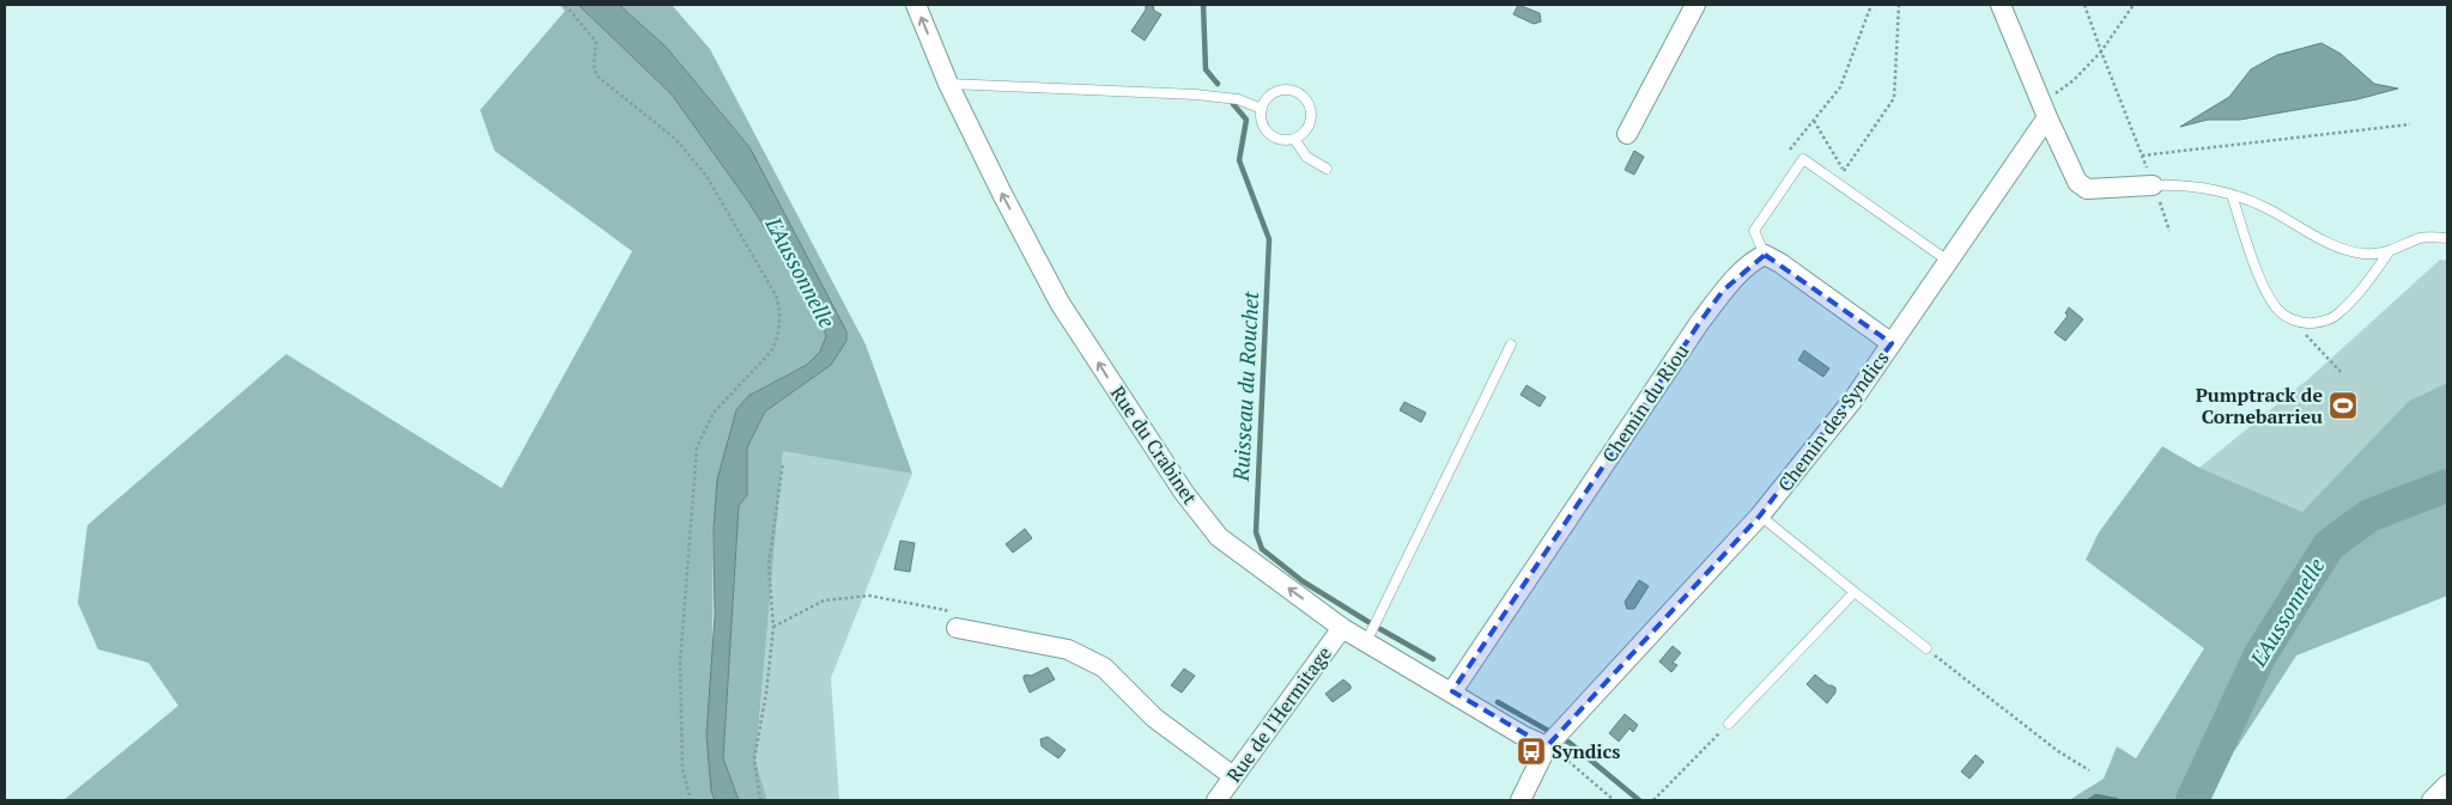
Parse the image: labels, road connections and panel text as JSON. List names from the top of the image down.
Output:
{
  "streets": {
    "street": [
      "Chemin du Riou",
      "Chemin des Syndics",
      "Rue du Crabinet",
      "Rue de l'Hermitage"
    ]
  },
  "crossings": [
    ["Chemin du Riou", "Rue du Crabinet"],
    ["Chemin des Syndics", "Rue du Crabinet"],
    ["Rue du Crabinet", "Rue de l'Hermitage"]
  ],
  "one_way": ["Rue du Crabinet"],
  "water": ["L'Aussonnelle", "Ruisseau du Rouchet"],
  "places": {
    "sports": ["Pumptrack de Cornebarrieu"],
    "bus stop": ["Syndics"]
  }
}
